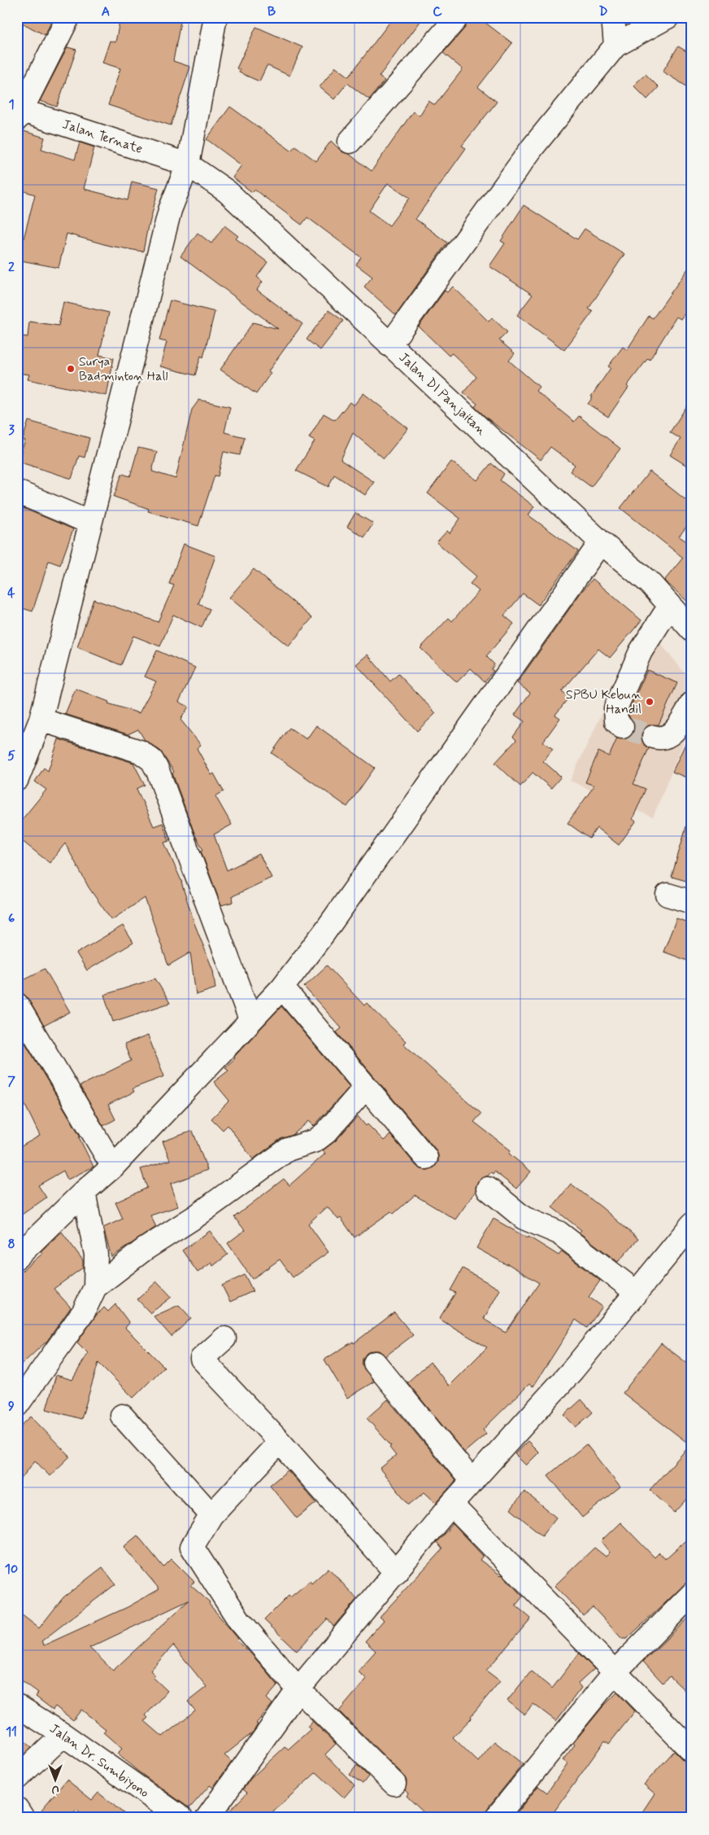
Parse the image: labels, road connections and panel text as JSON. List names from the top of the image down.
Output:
{
  "streets": {
    "street": ["Jalan Ternate", "Jalan DI Panjaitan", "Jalan Dr. Sumbiyono"]
  },
  "crossings": [
    ["Jalan Ternate", "Jalan DI Panjaitan"]
  ],
  "places": ["Surya Badminton Hall", "SPBU Kebun Handil"],
  "north": "bottom",
  "grid": {
    "columns": [
      "A",
      "B",
      "C",
      "D"
    ],
    "rows": [
      "1",
      "2",
      "3",
      "4",
      "5",
      "6",
      "7",
      "8",
      "9",
      "10",
      "11"
    ]
  }
}
